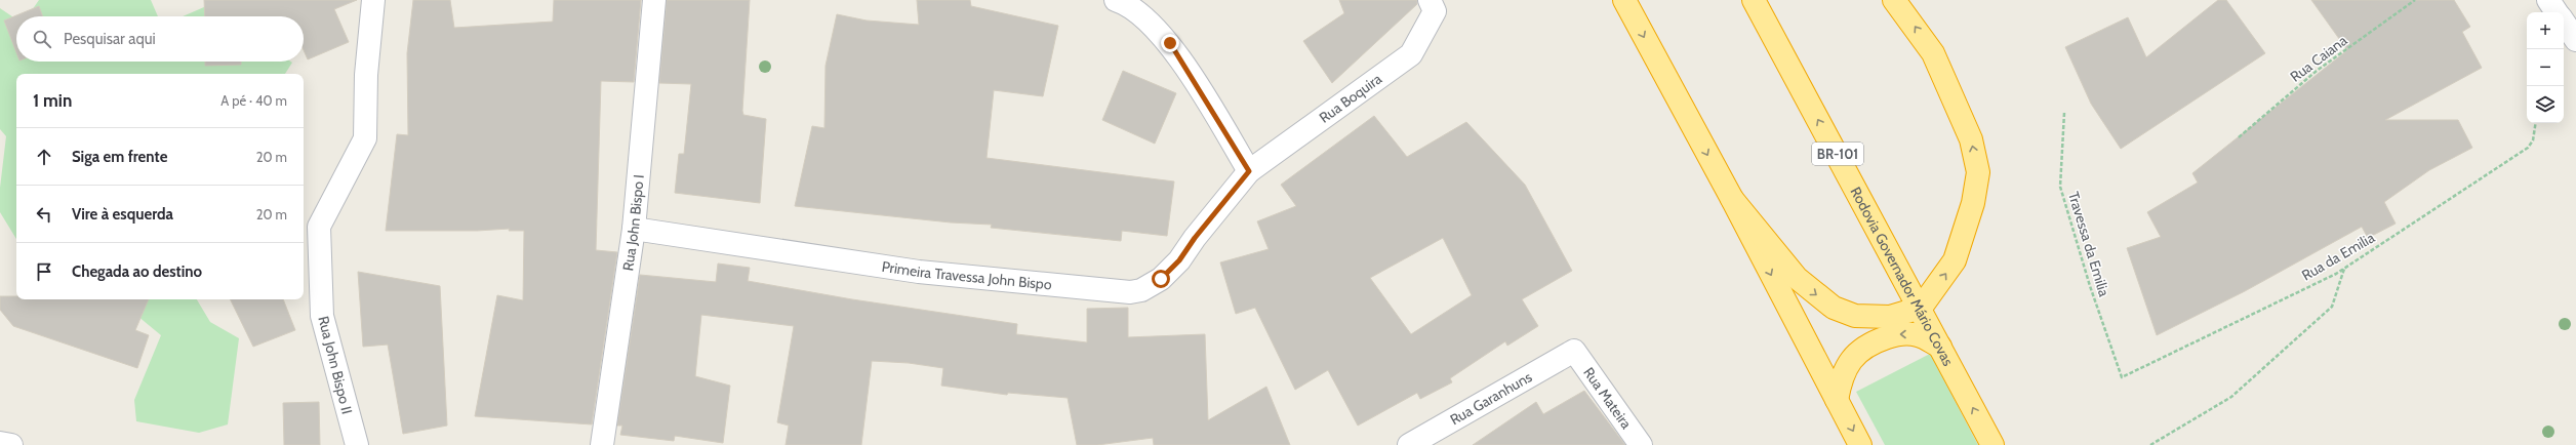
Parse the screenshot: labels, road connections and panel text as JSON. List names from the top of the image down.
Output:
{
  "streets": {
    "highway": ["BR-101", "Rodovia Governador Mário Covas"],
    "street": [
      "Rua Boquira",
      "Rua John Bispo I",
      "Primeira Travessa John Bispo",
      "Rua John Bispo II",
      "Rua Garanhuns",
      "Rua Mateira"
    ],
    "path": ["Rua Caiana", "Travessa da Emilia", "Rua da Emilia"]
  },
  "crossings": [
    ["Rua Boquira", "Primeira Travessa John Bispo"],
    ["Rua John Bispo I", "Primeira Travessa John Bispo"],
    ["Travessa da Emilia", "Rua da Emilia"],
    ["Rua Garanhuns", "Rua Mateira"]
  ],
  "page": {
    "map_buttons": ["+", "−"],
    "search": "Pesquisar aqui",
    "heading": ["1 min", "A pé · 40 m"],
    "list": [
      ["Siga em frente", "20 m"],
      ["Vire à esquerda", "20 m"],
      "Chegada ao destino"
    ]
  }
}
